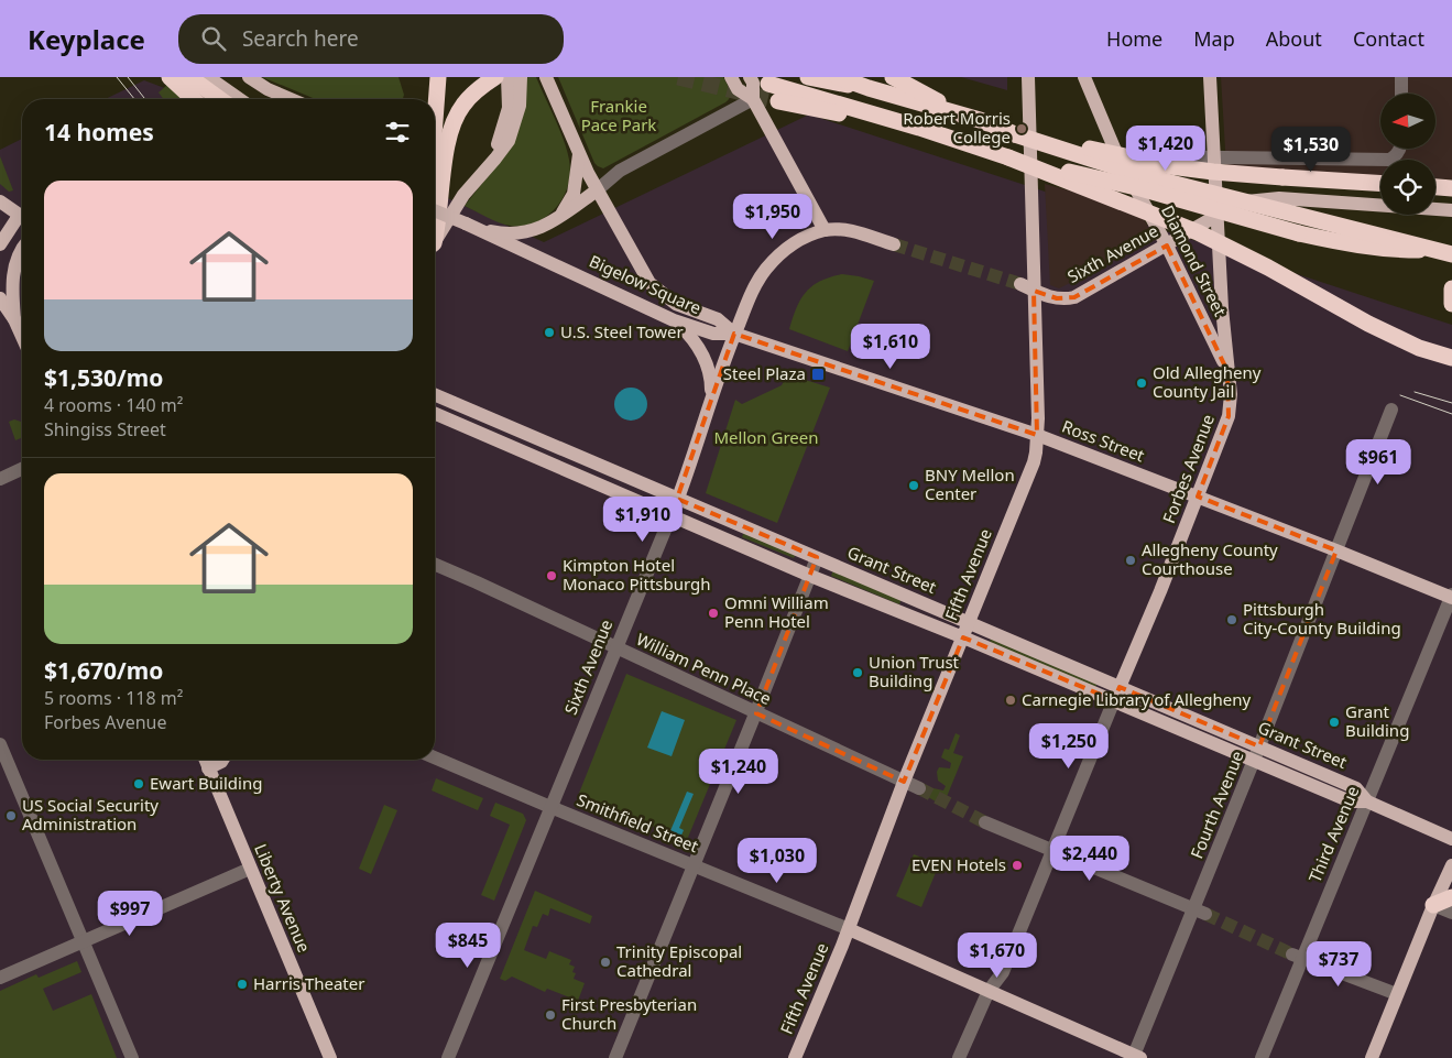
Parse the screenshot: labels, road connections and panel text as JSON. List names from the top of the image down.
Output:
{
  "streets": {
    "main road": [
      "Sixth Avenue",
      "Diamond Street",
      "Bigelow Square",
      "Ross Street",
      "Forbes Avenue",
      "Grant Street",
      "Fifth Avenue",
      "Smithfield Street",
      "Liberty Avenue"
    ],
    "street": ["William Penn Place", "Fourth Avenue", "Third Avenue"]
  },
  "crossings": [
    ["Sixth Avenue", "Diamond Street"],
    ["Sixth Avenue", "Bigelow Square"],
    ["Sixth Avenue", "Ross Street"],
    ["Sixth Avenue", "Forbes Avenue"],
    ["Sixth Avenue", "Grant Street"],
    ["Sixth Avenue", "Fifth Avenue"],
    ["Sixth Avenue", "William Penn Place"],
    ["Sixth Avenue", "Smithfield Street"],
    ["Diamond Street", "Forbes Avenue"],
    ["Bigelow Square", "Ross Street"],
    ["Ross Street", "Forbes Avenue"],
    ["Ross Street", "Fifth Avenue"],
    ["Ross Street", "Fourth Avenue"],
    ["Ross Street", "Third Avenue"],
    ["Forbes Avenue", "Grant Street"],
    ["Forbes Avenue", "Smithfield Street"],
    ["Grant Street", "Fifth Avenue"],
    ["Grant Street", "Fourth Avenue"],
    ["Grant Street", "Third Avenue"],
    ["Fifth Avenue", "William Penn Place"],
    ["Fifth Avenue", "Smithfield Street"],
    ["Fourth Avenue", "Smithfield Street"]
  ],
  "parks": ["Frankie Pace Park", "Mellon Green"],
  "places": {
    "other": [
      "Robert Morris College",
      "U.S. Steel Tower",
      "Old Allegheny County Jail",
      "BNY Mellon Center",
      "Allegheny County Courthouse",
      "Kimpton Hotel Monaco Pittsburgh",
      "Omni William Penn Hotel",
      "Pittsburgh City-County Building",
      "Union Trust Building",
      "Carnegie Library of Allegheny",
      "Grant Building",
      "Ewart Building",
      "US Social Security Administration",
      "EVEN Hotels",
      "Trinity Episcopal Cathedral",
      "Harris Theater",
      "First Presbyterian Church"
    ],
    "transit": ["Steel Plaza"]
  },
  "north": "left",
  "page": {
    "header": "Keyplace",
    "search": "Search here",
    "nav": [
      "Home",
      "Map",
      "About",
      "Contact"
    ],
    "heading": "14 homes",
    "price": [
      "$1,420",
      "$1,530",
      "$1,950",
      "$1,610",
      "$961",
      "$1,910",
      "$1,250",
      "$1,240",
      "$2,440",
      "$1,030",
      "$997",
      "$845",
      "$1,670",
      "$737"
    ],
    "list": [
      {
        "name": "$1,530/mo",
        "note": "4 rooms · 140 m² · Shingiss Street"
      },
      {
        "name": "$1,670/mo",
        "note": "5 rooms · 118 m² · Forbes Avenue"
      }
    ]
  }
}
